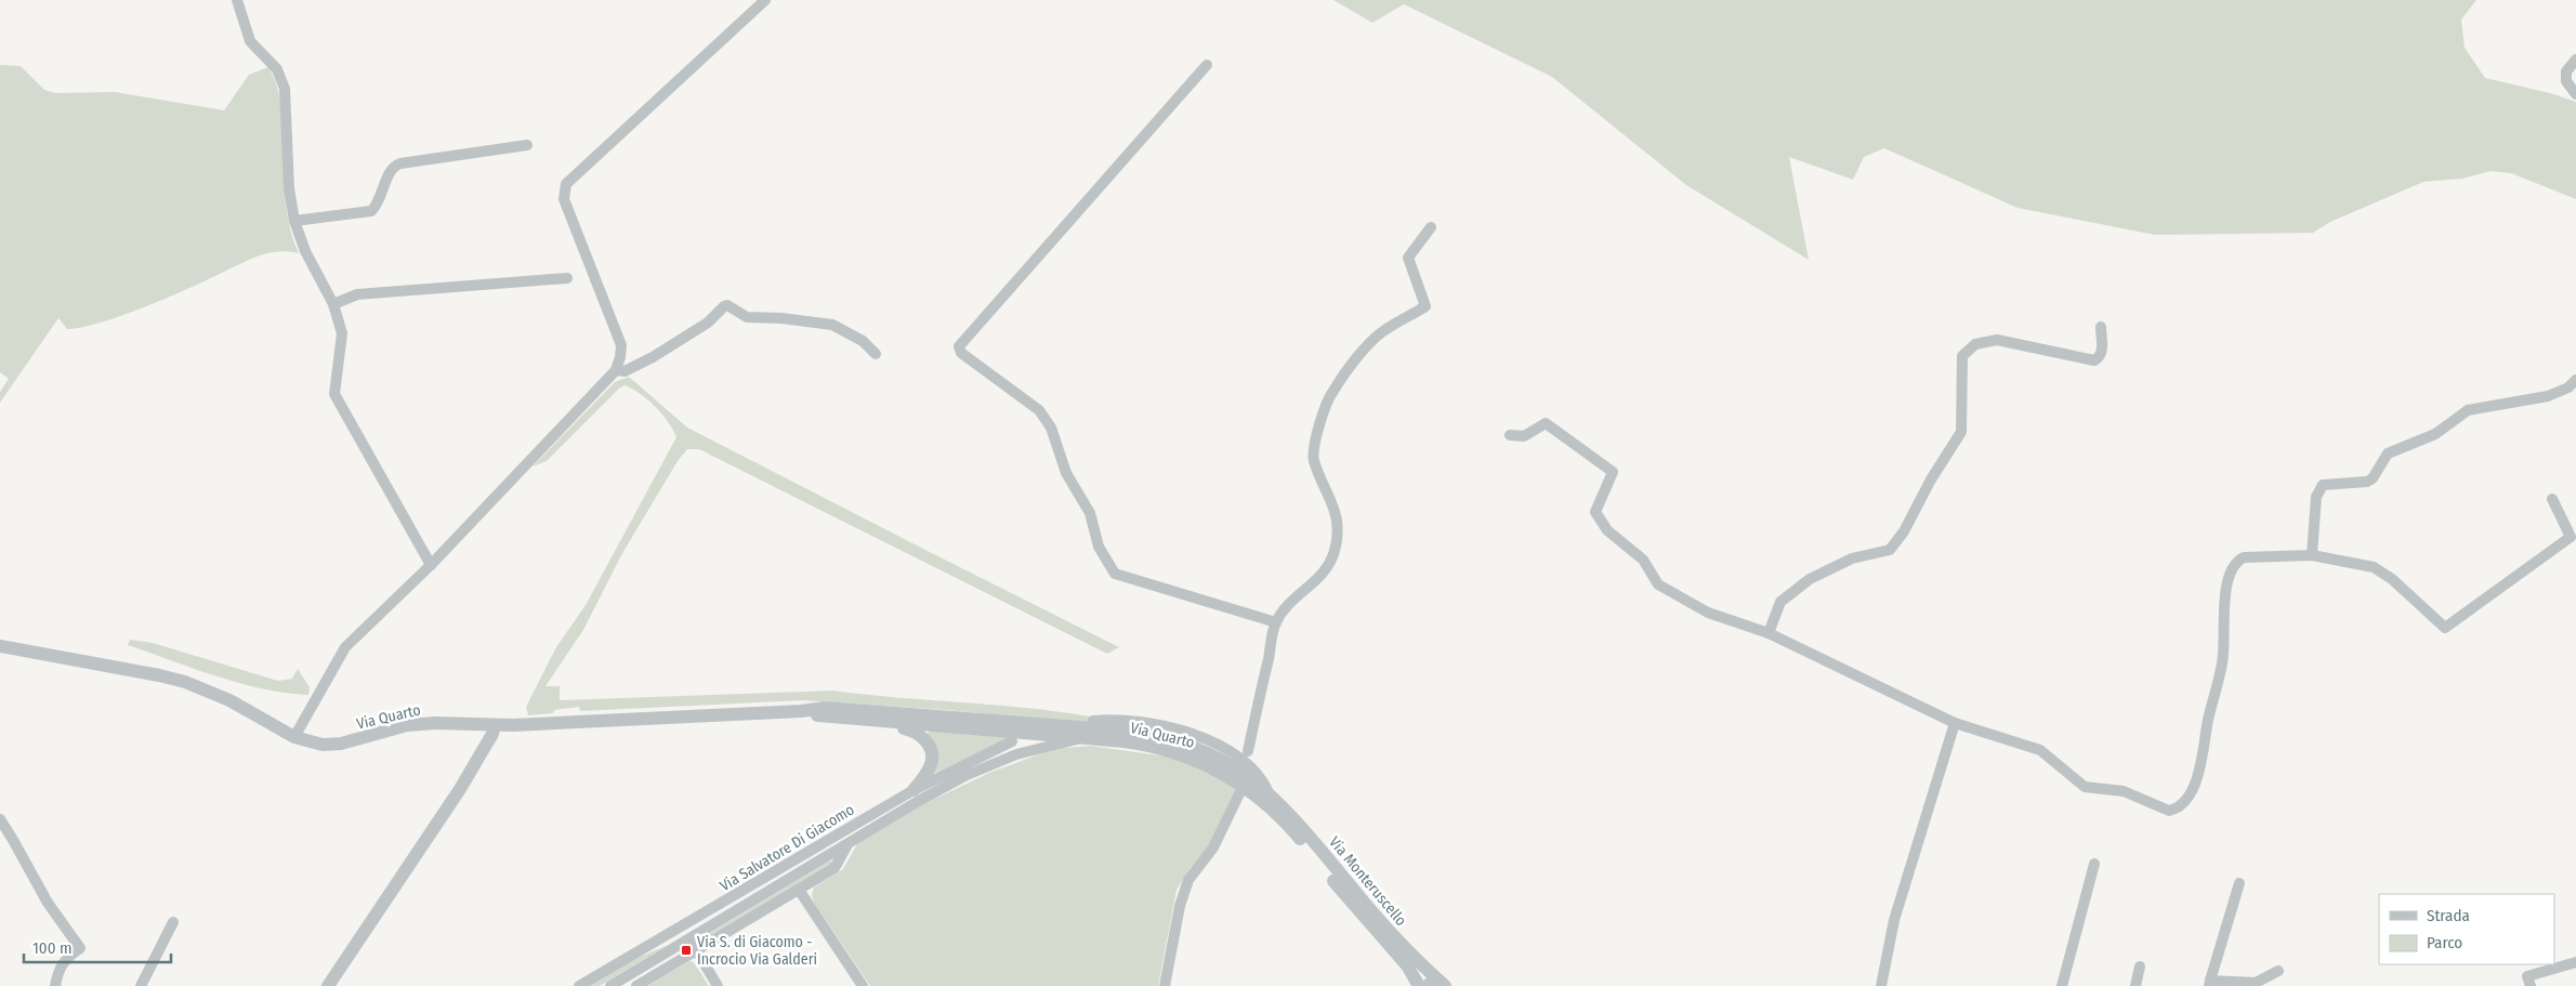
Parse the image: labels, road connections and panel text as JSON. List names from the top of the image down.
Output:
{
  "streets": {
    "street": ["Via Quarto", "Via Salvatore Di Giacomo", "Via Monteruscello"]
  },
  "crossings": [
    ["Via Quarto", "Via Salvatore Di Giacomo"],
    ["Via Quarto", "Via Monteruscello"]
  ],
  "places": {
    "transit": ["Via S. di Giacomo - Incrocio Via Galderi"]
  },
  "legend": ["Strada", "Parco"],
  "scale_bar": "100 m"
}
